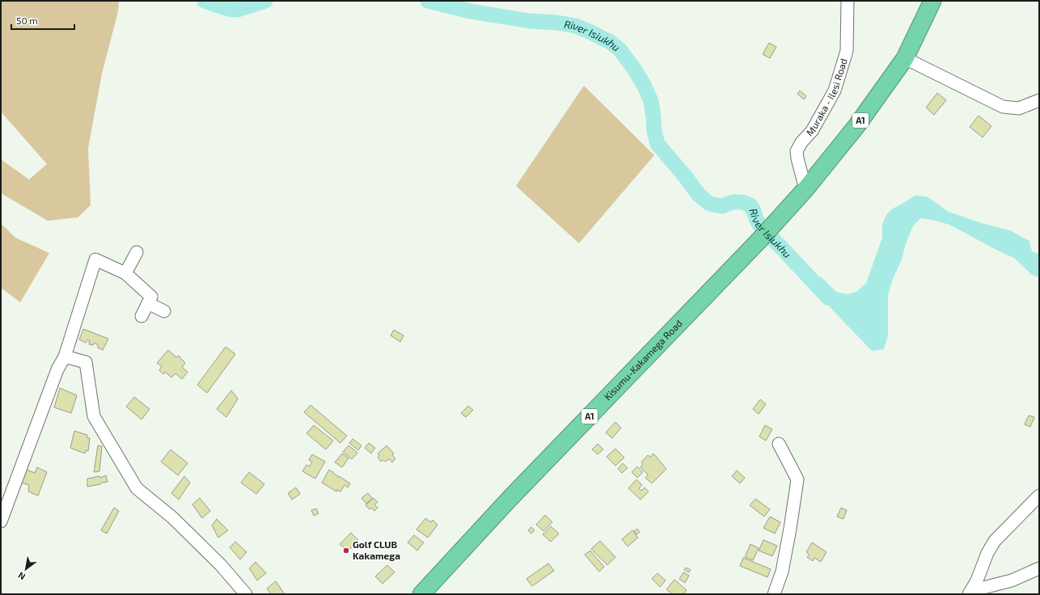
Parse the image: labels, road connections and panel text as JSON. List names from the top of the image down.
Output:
{
  "streets": {
    "highway": ["A1", "Kisumu-Kakamega Road"],
    "street": ["Muraka - Ilesi Road"]
  },
  "crossings": [
    ["Muraka - Ilesi Road", "A1"],
    ["Muraka - Ilesi Road", "Kisumu-Kakamega Road"],
    ["A1", "Kisumu-Kakamega Road"]
  ],
  "water": ["River Isiukhu"],
  "places": ["Golf CLUB Kakamega"],
  "scale_bar": "50 m",
  "north": "bottom left"
}
